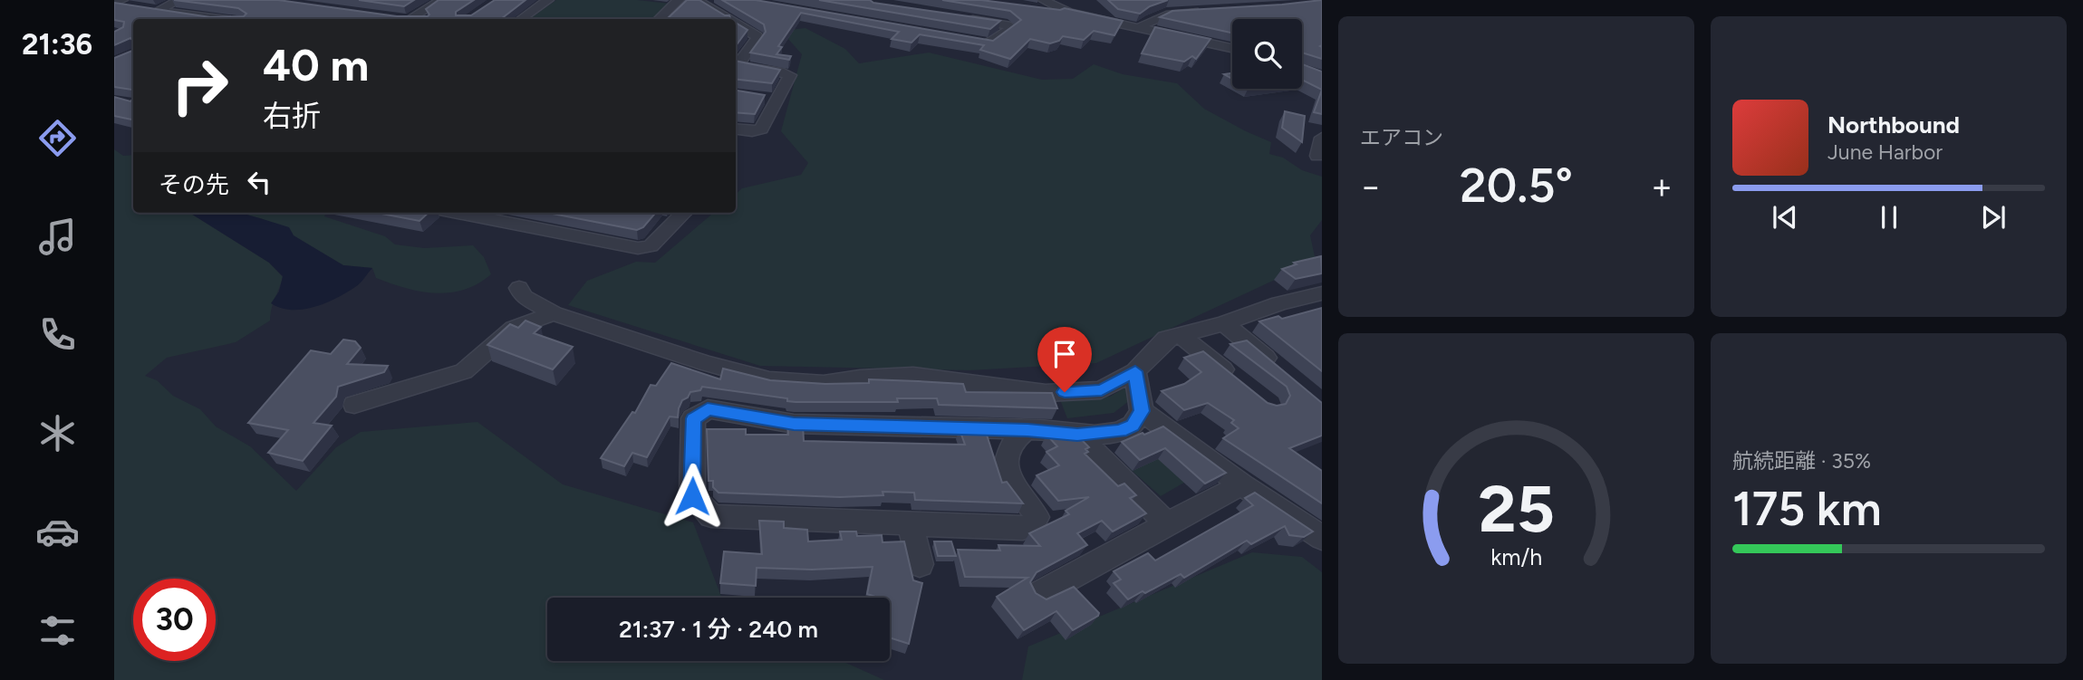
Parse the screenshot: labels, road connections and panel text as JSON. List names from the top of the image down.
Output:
{
  "page": {
    "tabs": "21:36",
    "tile": [
      "エアコン",
      ["航続距離 · 35%", "175 km"]
    ],
    "turn": ["40 m", "右折"],
    "song": ["Northbound", "June Harbor"],
    "then": "その先",
    "heat": ["−", "20.5°", "+"],
    "limit": "30",
    "trip": "21:37 · 1 分 · 240 m",
    "gauge": ["25", "km/h"]
  }
}
